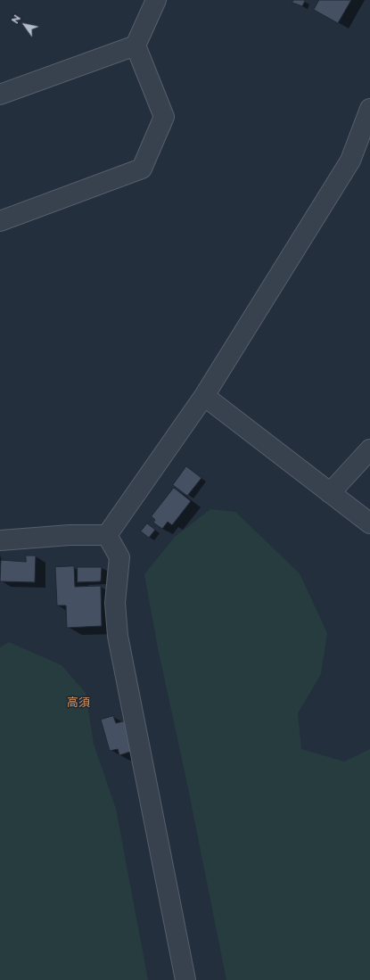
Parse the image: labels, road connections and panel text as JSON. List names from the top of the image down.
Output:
{
  "districts": ["高須"],
  "north": "top left"
}
